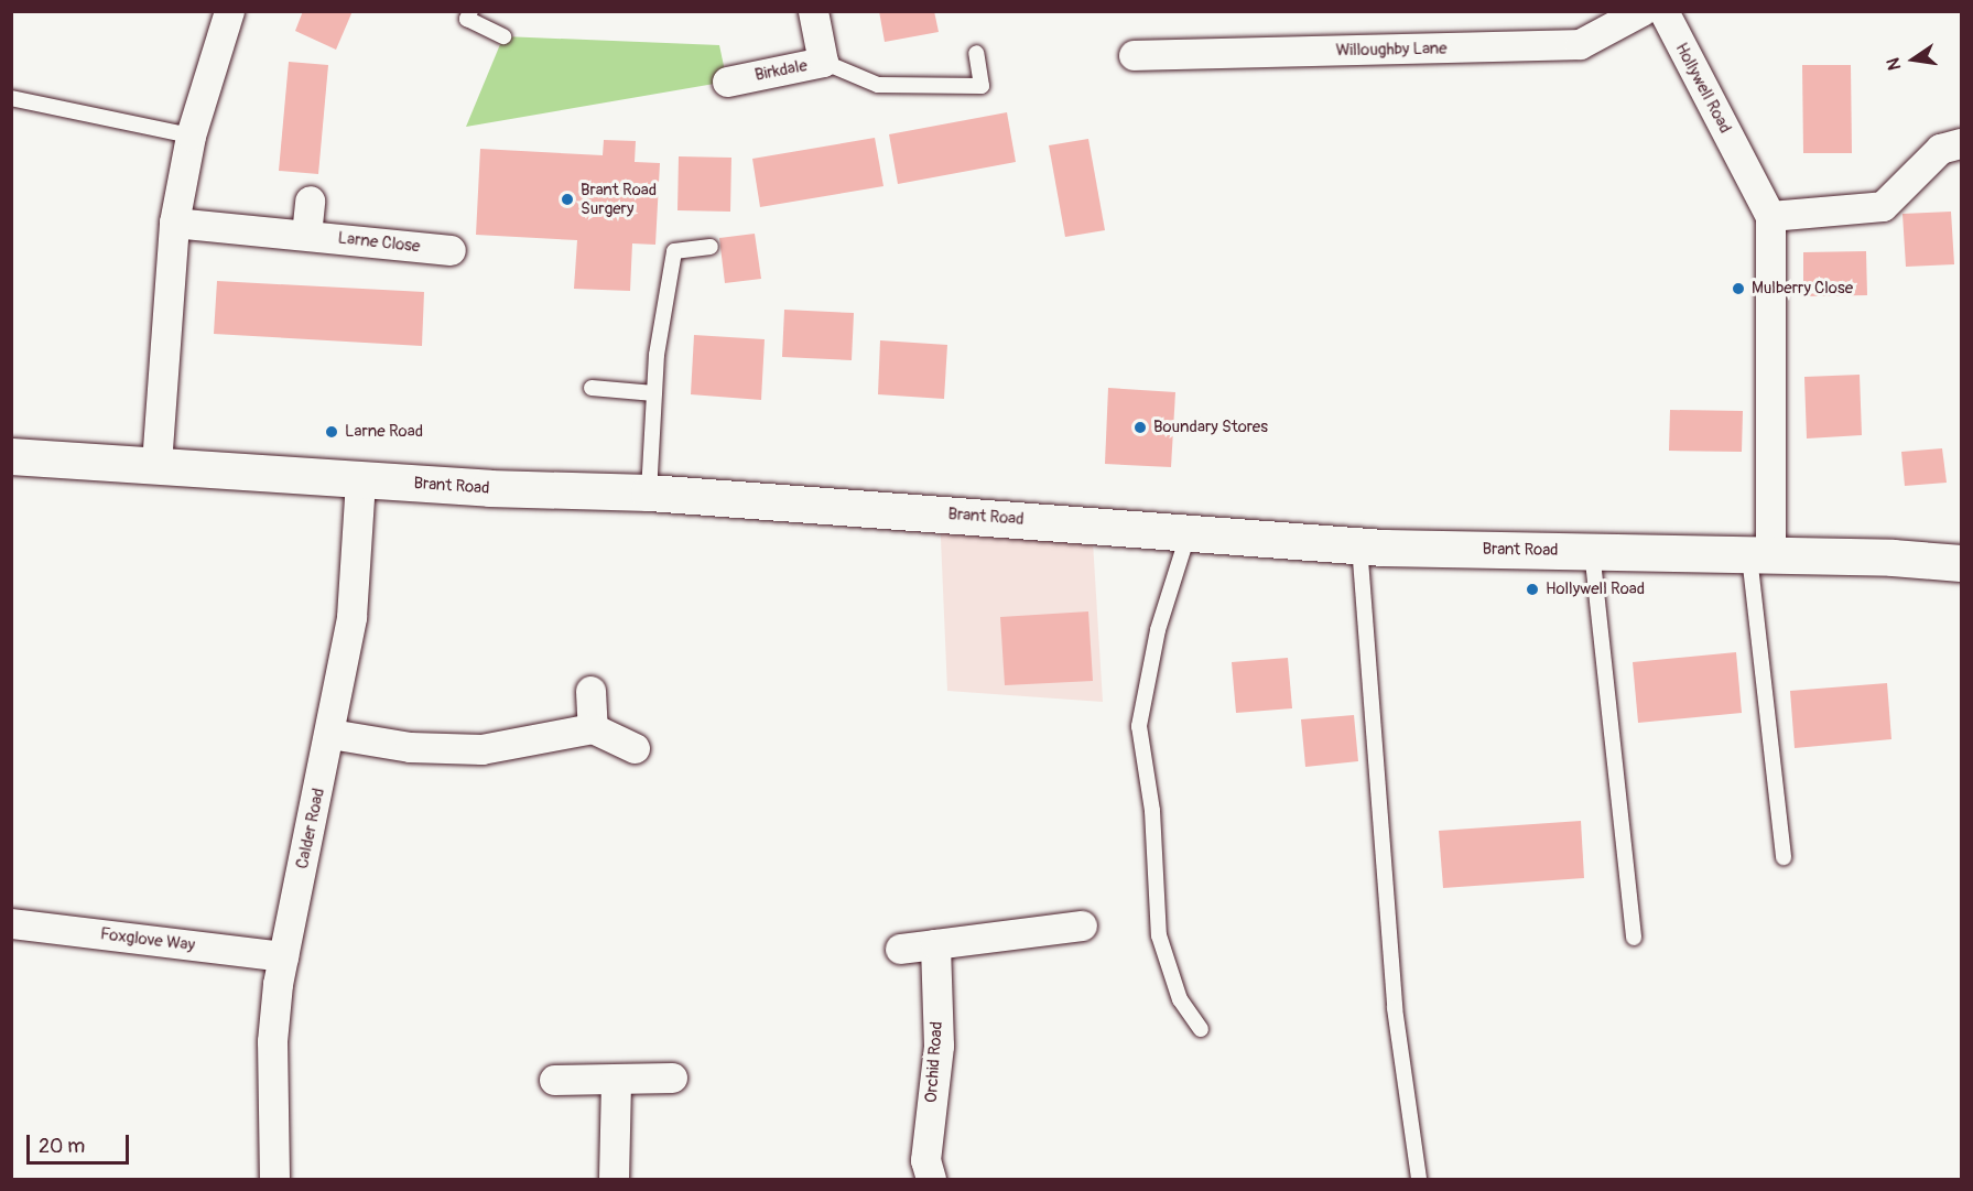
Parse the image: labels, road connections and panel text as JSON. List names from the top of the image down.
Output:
{
  "streets": {
    "street": [
      "Willoughby Lane",
      "Birkdale",
      "Hollywell Road",
      "Larne Close",
      "Brant Road",
      "Calder Road",
      "Foxglove Way",
      "Orchid Road"
    ]
  },
  "crossings": [
    ["Hollywell Road", "Brant Road"],
    ["Brant Road", "Calder Road"],
    ["Calder Road", "Foxglove Way"]
  ],
  "places": [
    "Brant Road Surgery",
    "Mulberry Close",
    "Boundary Stores",
    "Larne Road",
    "Hollywell Road"
  ],
  "scale_bar": "20 m",
  "north": "left"
}
